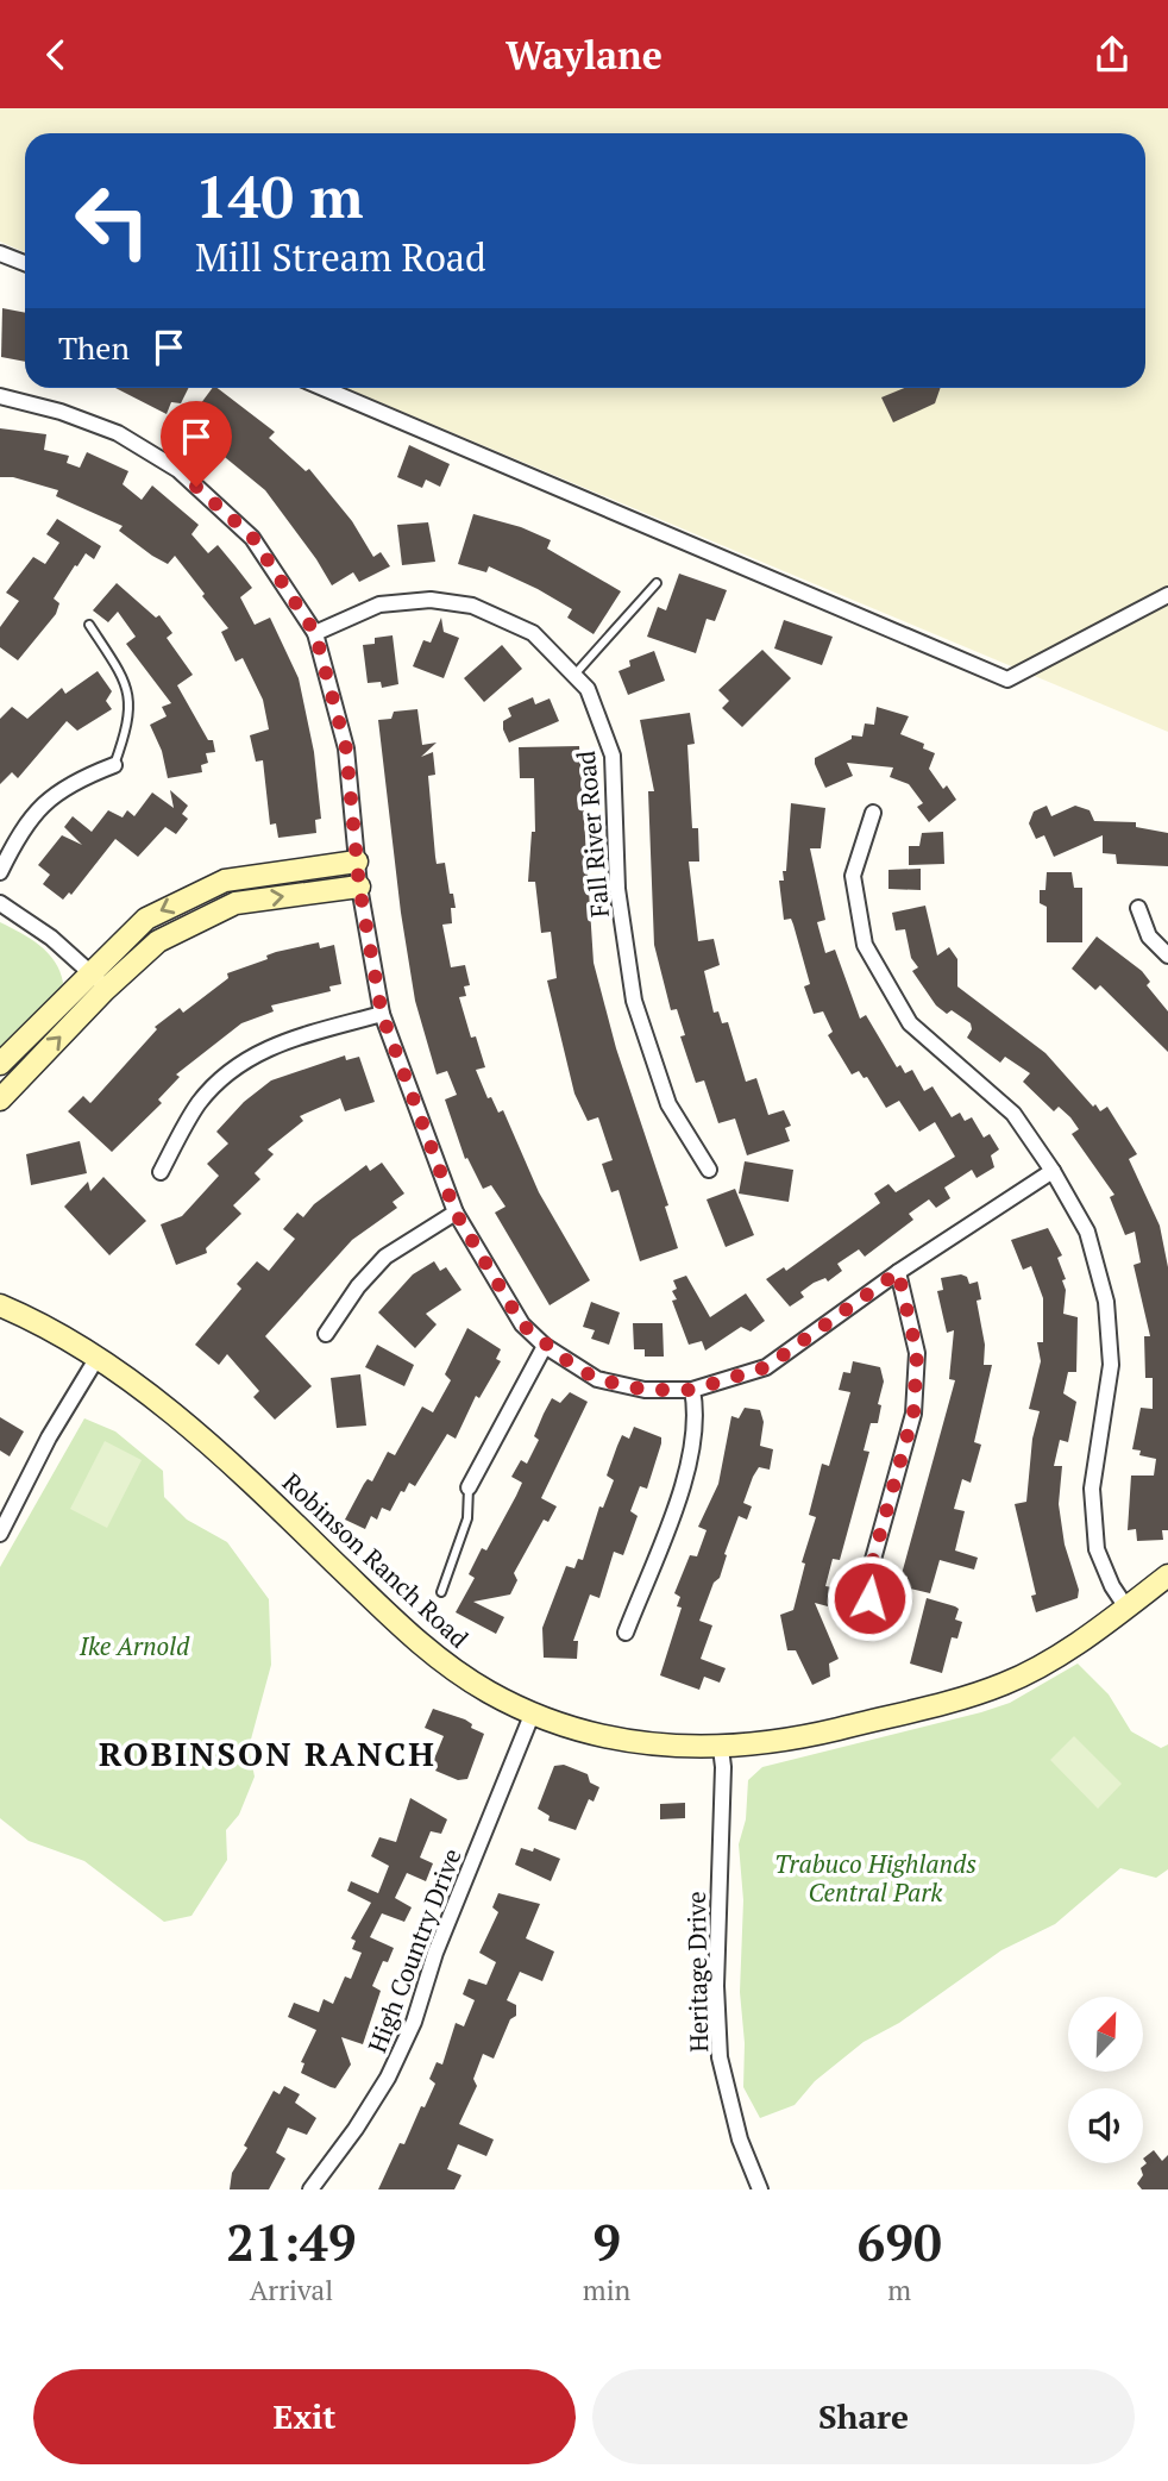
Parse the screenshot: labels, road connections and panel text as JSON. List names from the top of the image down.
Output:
{
  "streets": {
    "street": [
      "Fall River Road",
      "Robinson Ranch Road",
      "High Country Drive",
      "Heritage Drive"
    ]
  },
  "crossings": [
    ["Robinson Ranch Road", "High Country Drive"],
    ["Robinson Ranch Road", "Heritage Drive"]
  ],
  "districts": ["ROBINSON RANCH"],
  "parks": ["Ike Arnold", "Trabuco Highlands Central Park"],
  "north": "top right",
  "page": {
    "header": "Waylane",
    "turn": ["140 m", "Mill Stream Road"],
    "then": "Then",
    "eta": [
      "21:49",
      "Arrival",
      "9",
      "min",
      "690",
      "m"
    ],
    "buttons": ["Exit", "Share"]
  }
}
